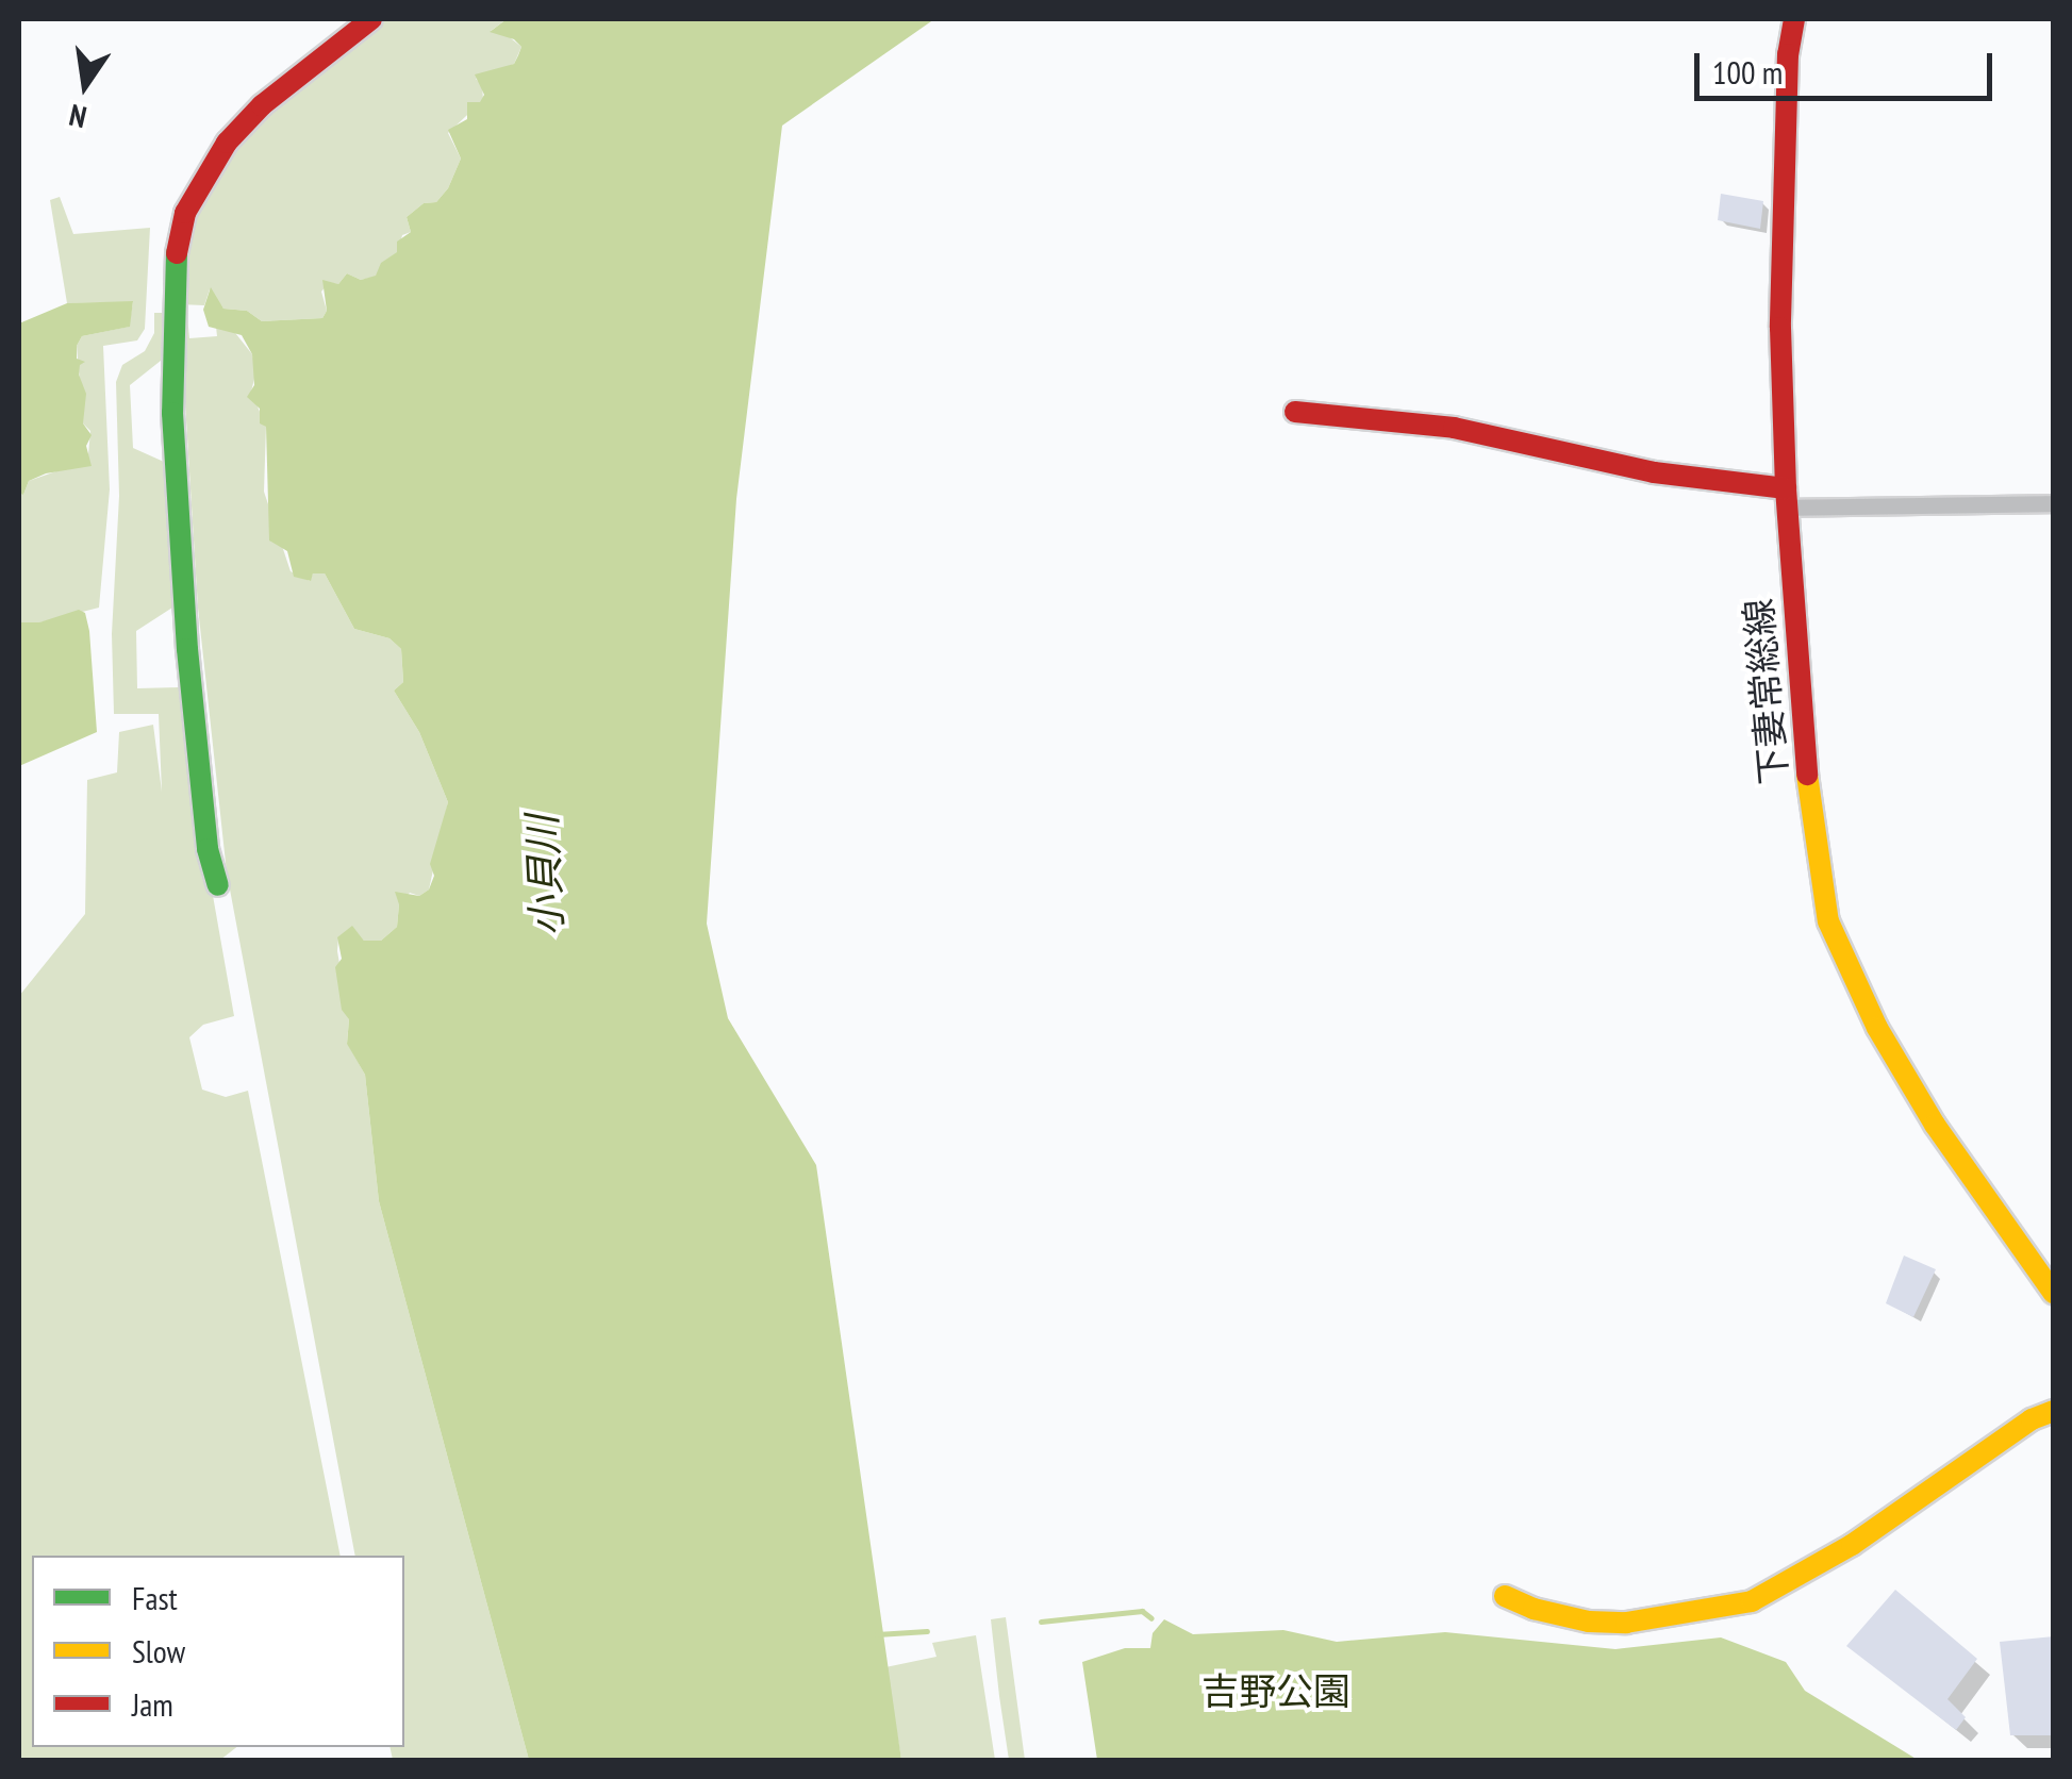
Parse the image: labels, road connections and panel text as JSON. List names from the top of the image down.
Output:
{
  "streets": {
    "street": ["下妻常総線"]
  },
  "water": ["小貝川"],
  "parks": ["吉野公園"],
  "legend": ["Fast", "Slow", "Jam"],
  "scale_bar": "100 m",
  "north": "bottom"
}
